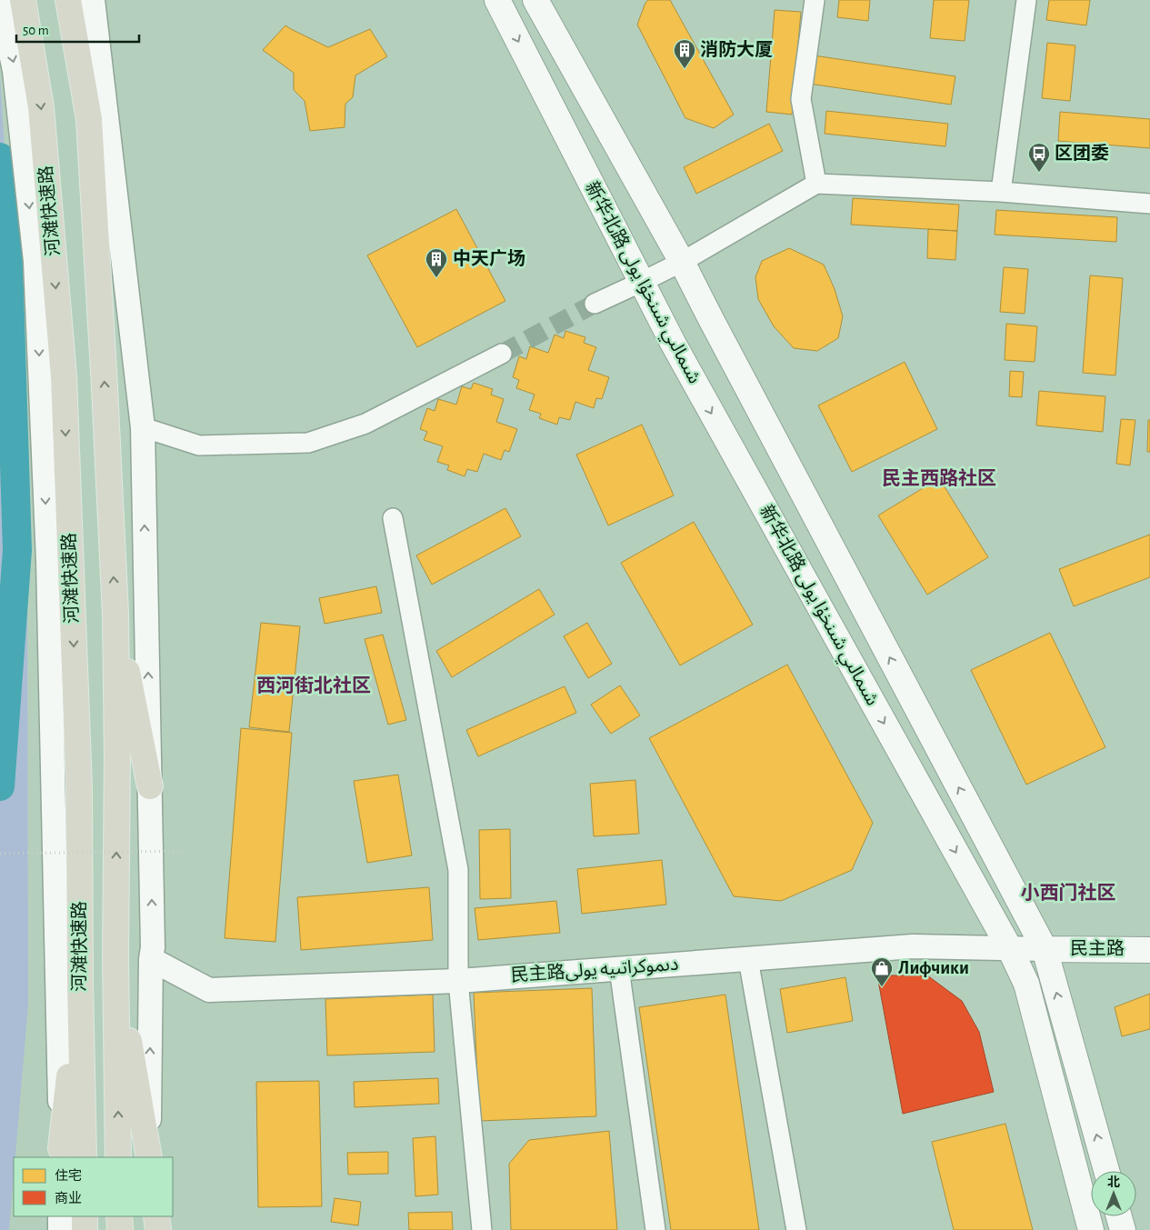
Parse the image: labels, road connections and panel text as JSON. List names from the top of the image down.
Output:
{
  "streets": {
    "highway": ["河滩快速路"],
    "main road": ["新华北路 شىمالىي شىنخۇا يولى", "民主路"],
    "street": ["民主路دىموكراتىيە يولى"]
  },
  "crossings": [
    ["新华北路 شىمالىي شىنخۇا يولى", "民主路"],
    ["新华北路 شىمالىي شىنخۇا يولى", "民主路دىموكراتىيە يولى"],
    ["民主路", "民主路دىموكراتىيە يولى"]
  ],
  "districts": ["民主西路社区", "西河街北社区", "小西门社区"],
  "places": {
    "building": ["消防大厦", "中天广场"],
    "bus stop": ["区团委"],
    "shop": ["Лифчики"]
  },
  "legend": ["住宅", "商业"],
  "scale_bar": "50 m",
  "north": "top"
}
